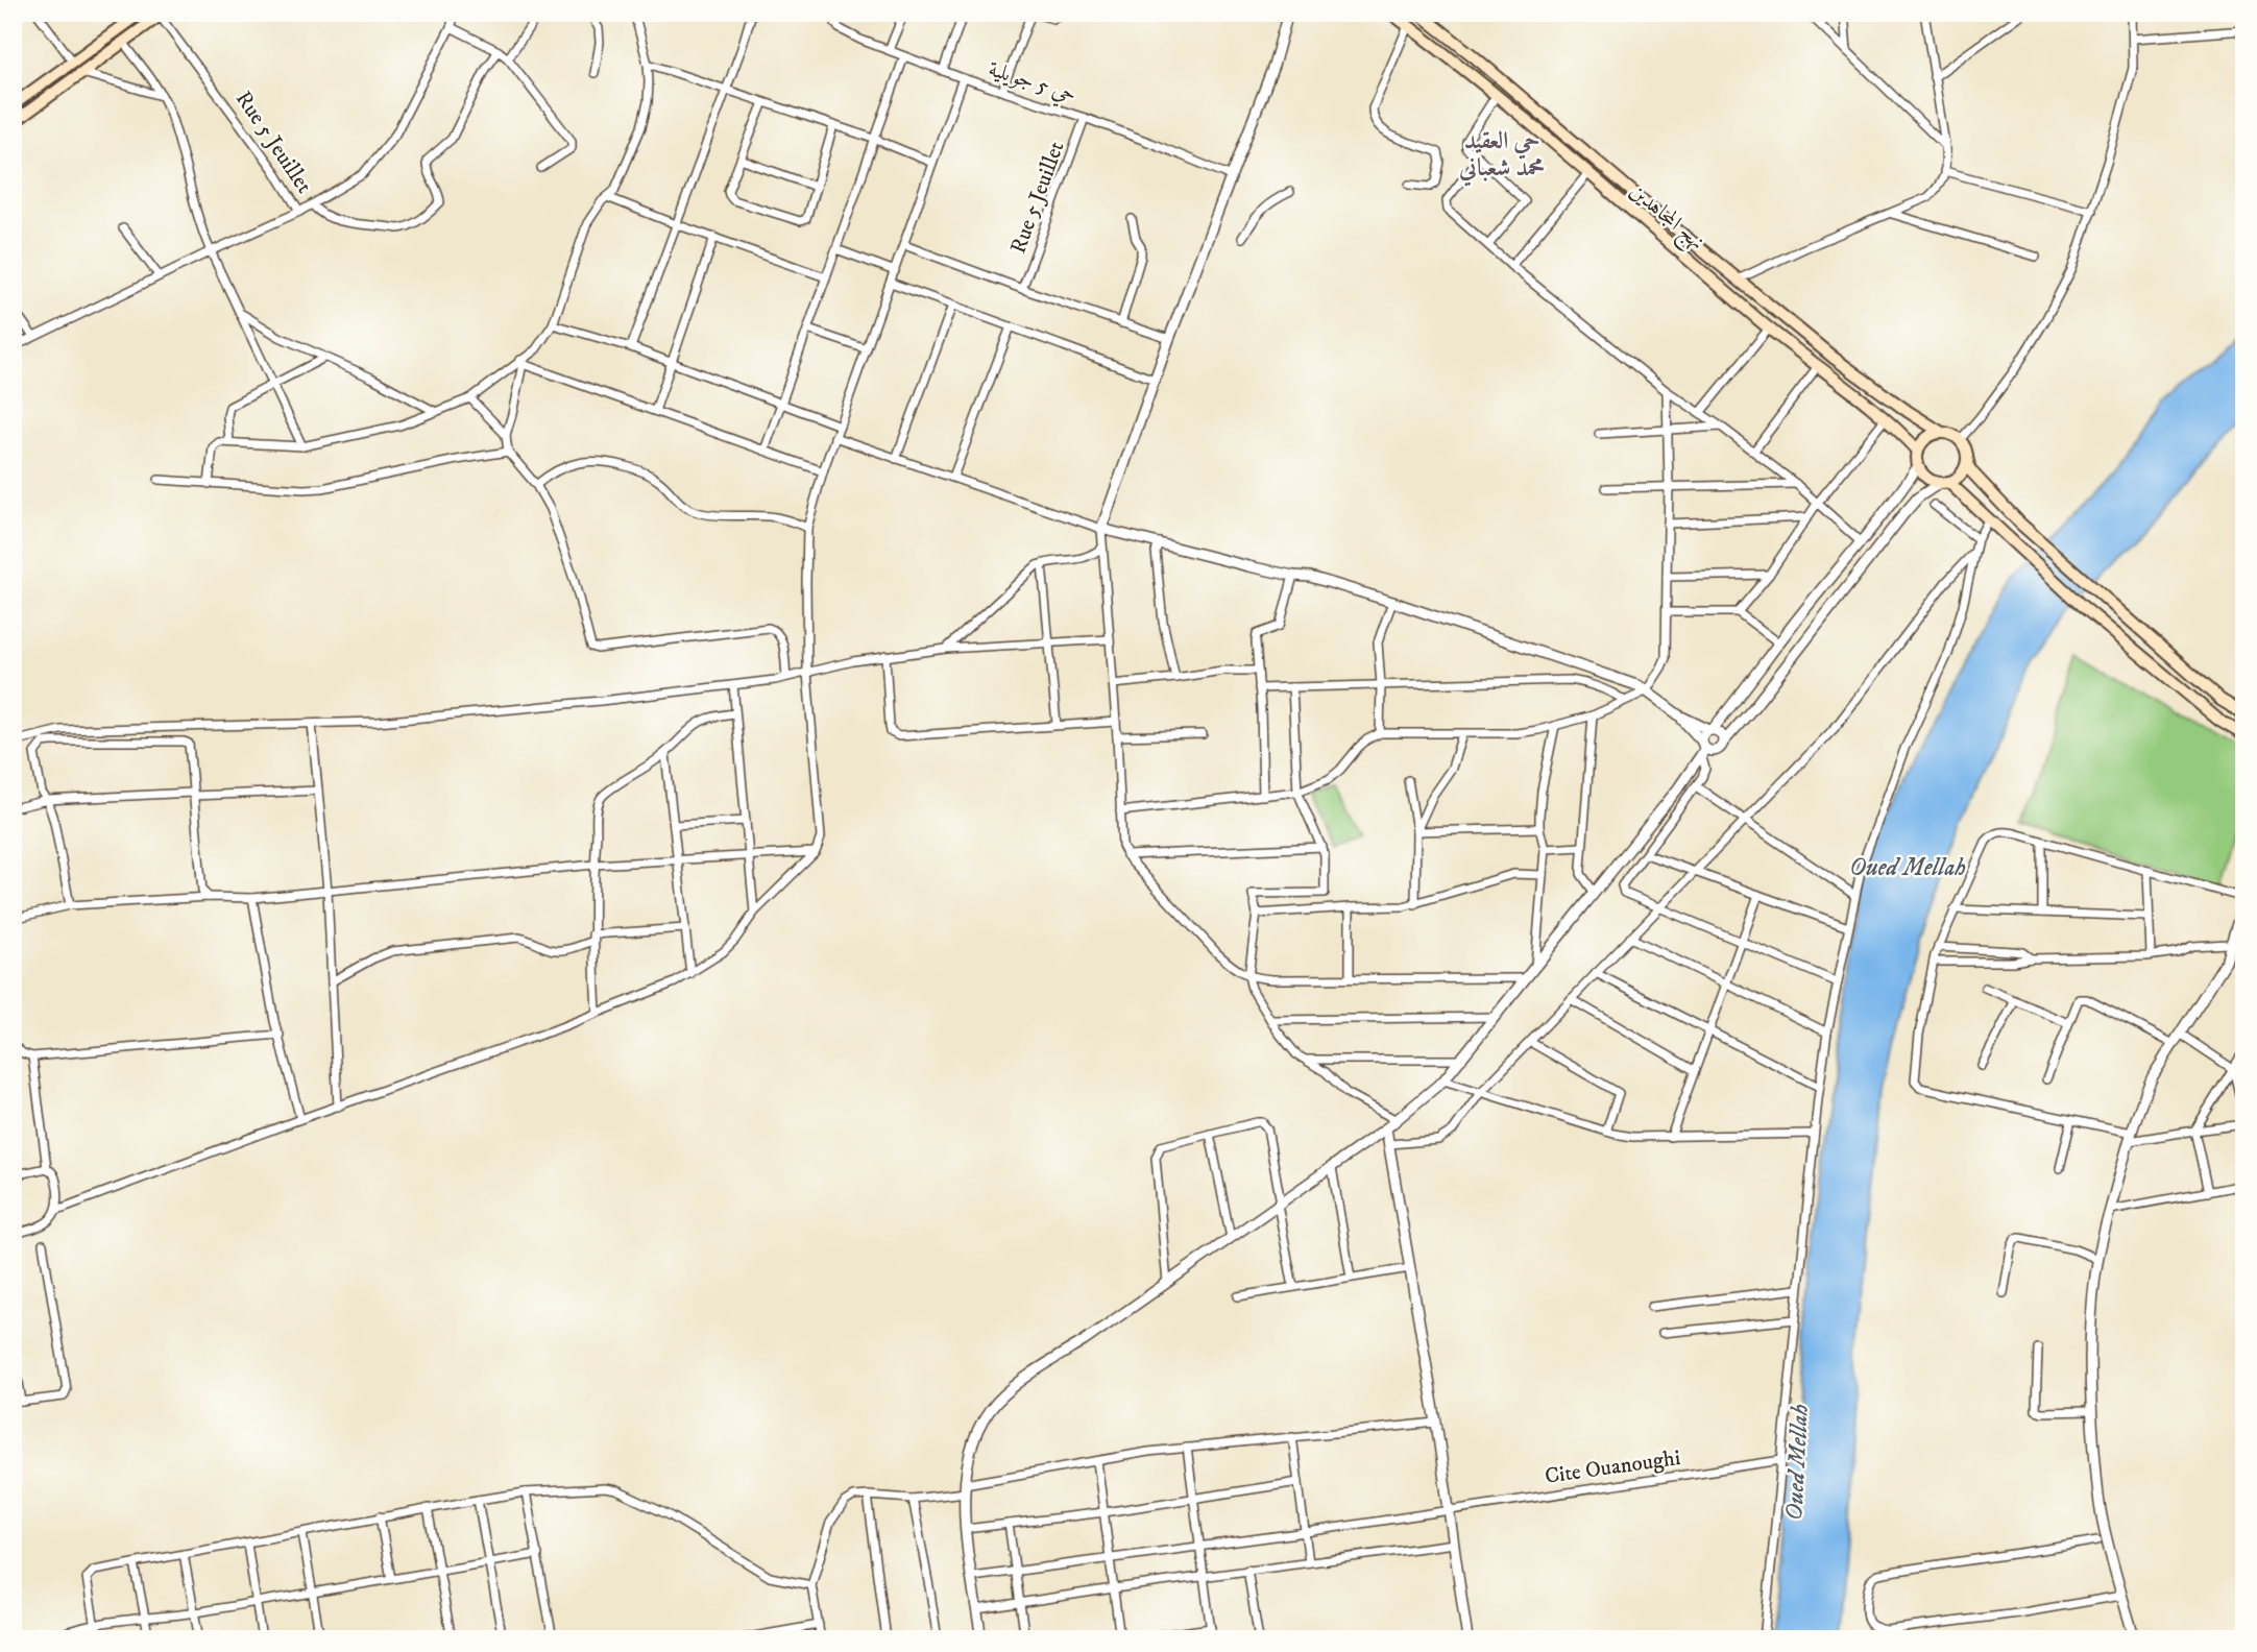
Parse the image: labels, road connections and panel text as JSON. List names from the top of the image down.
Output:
{
  "streets": {
    "main road": ["نهج المجاهدين"],
    "street": ["حي 5 جويلية", "Rue 5 Jeuillet", "Cite Ouanoughi"]
  },
  "crossings": [
    ["حي 5 جويلية", "Rue 5 Jeuillet"]
  ],
  "districts": ["حي العقيد محمد شعباني"],
  "water": ["Oued Mellah"]
}
